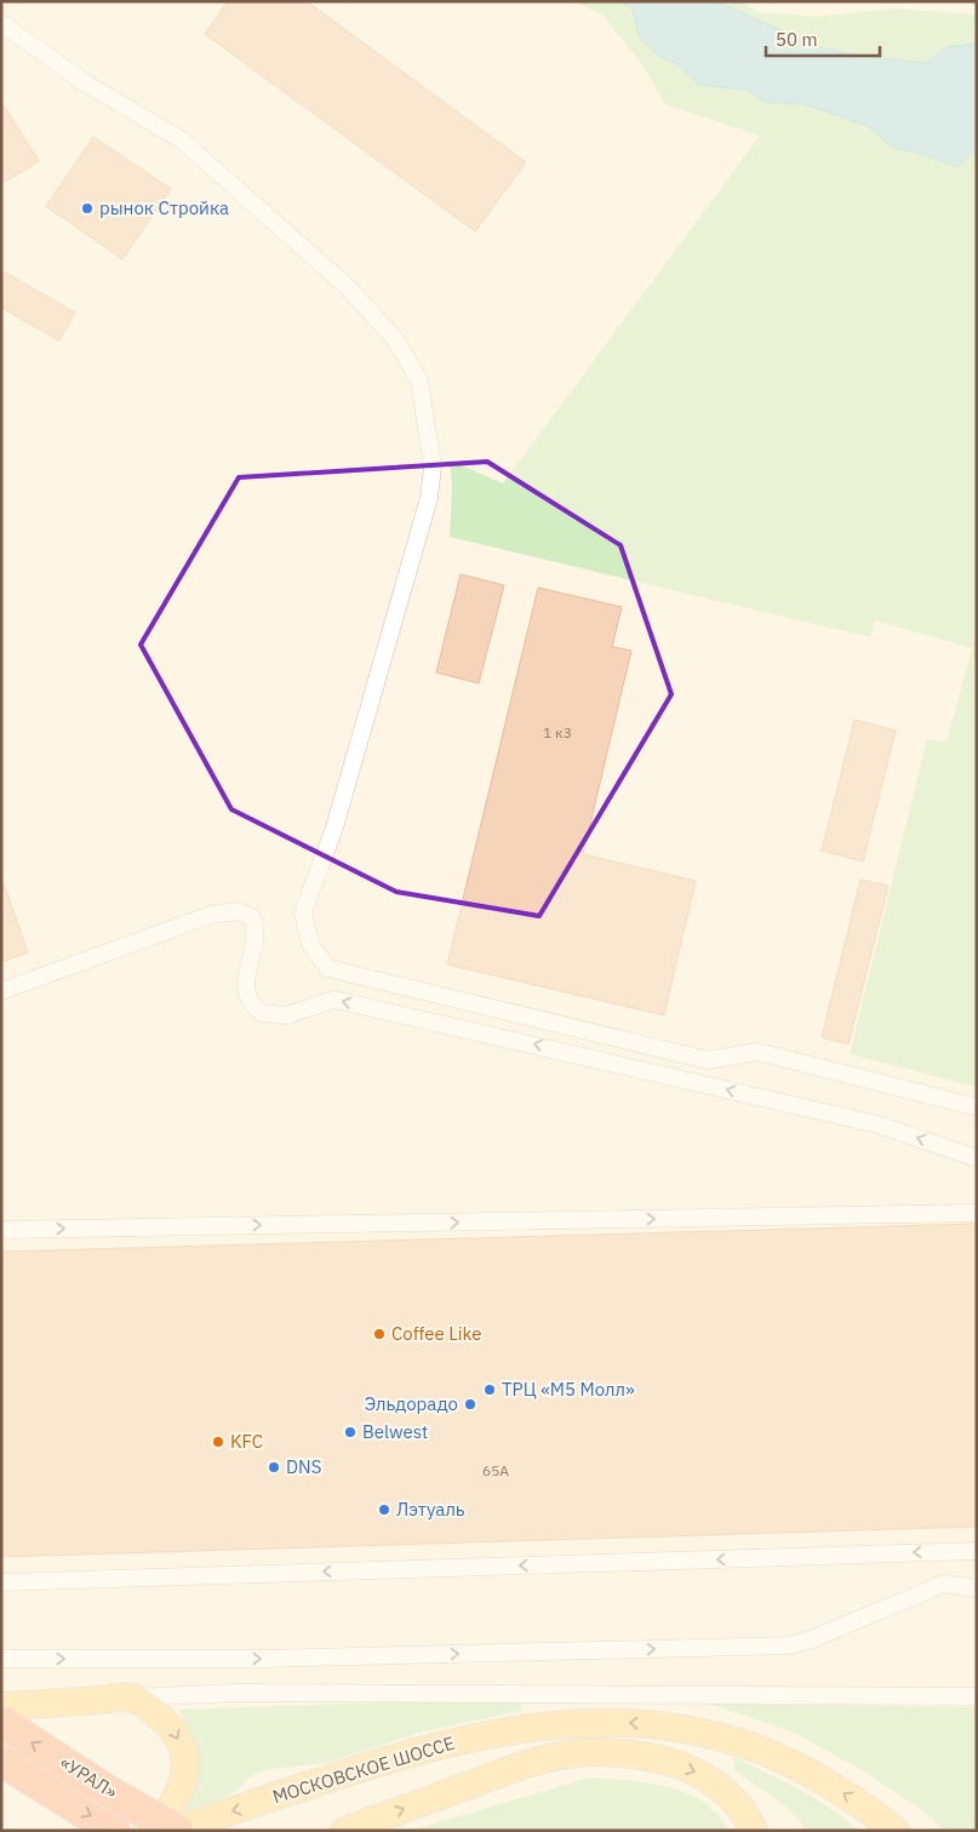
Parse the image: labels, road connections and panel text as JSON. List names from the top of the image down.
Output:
{
  "streets": {
    "highway": ["«УРАЛ»"],
    "main road": ["МОСКОВСКОЕ ШОССЕ"]
  },
  "places": [
    "рынок Стройка",
    "Coffee Like",
    "ТРЦ «М5 Молл»",
    "Эльдорадо",
    "Belwest",
    "KFC",
    "DNS",
    "Лэтуаль"
  ],
  "house_numbers": ["1 к3", "65А"],
  "scale_bar": "50 m"
}
